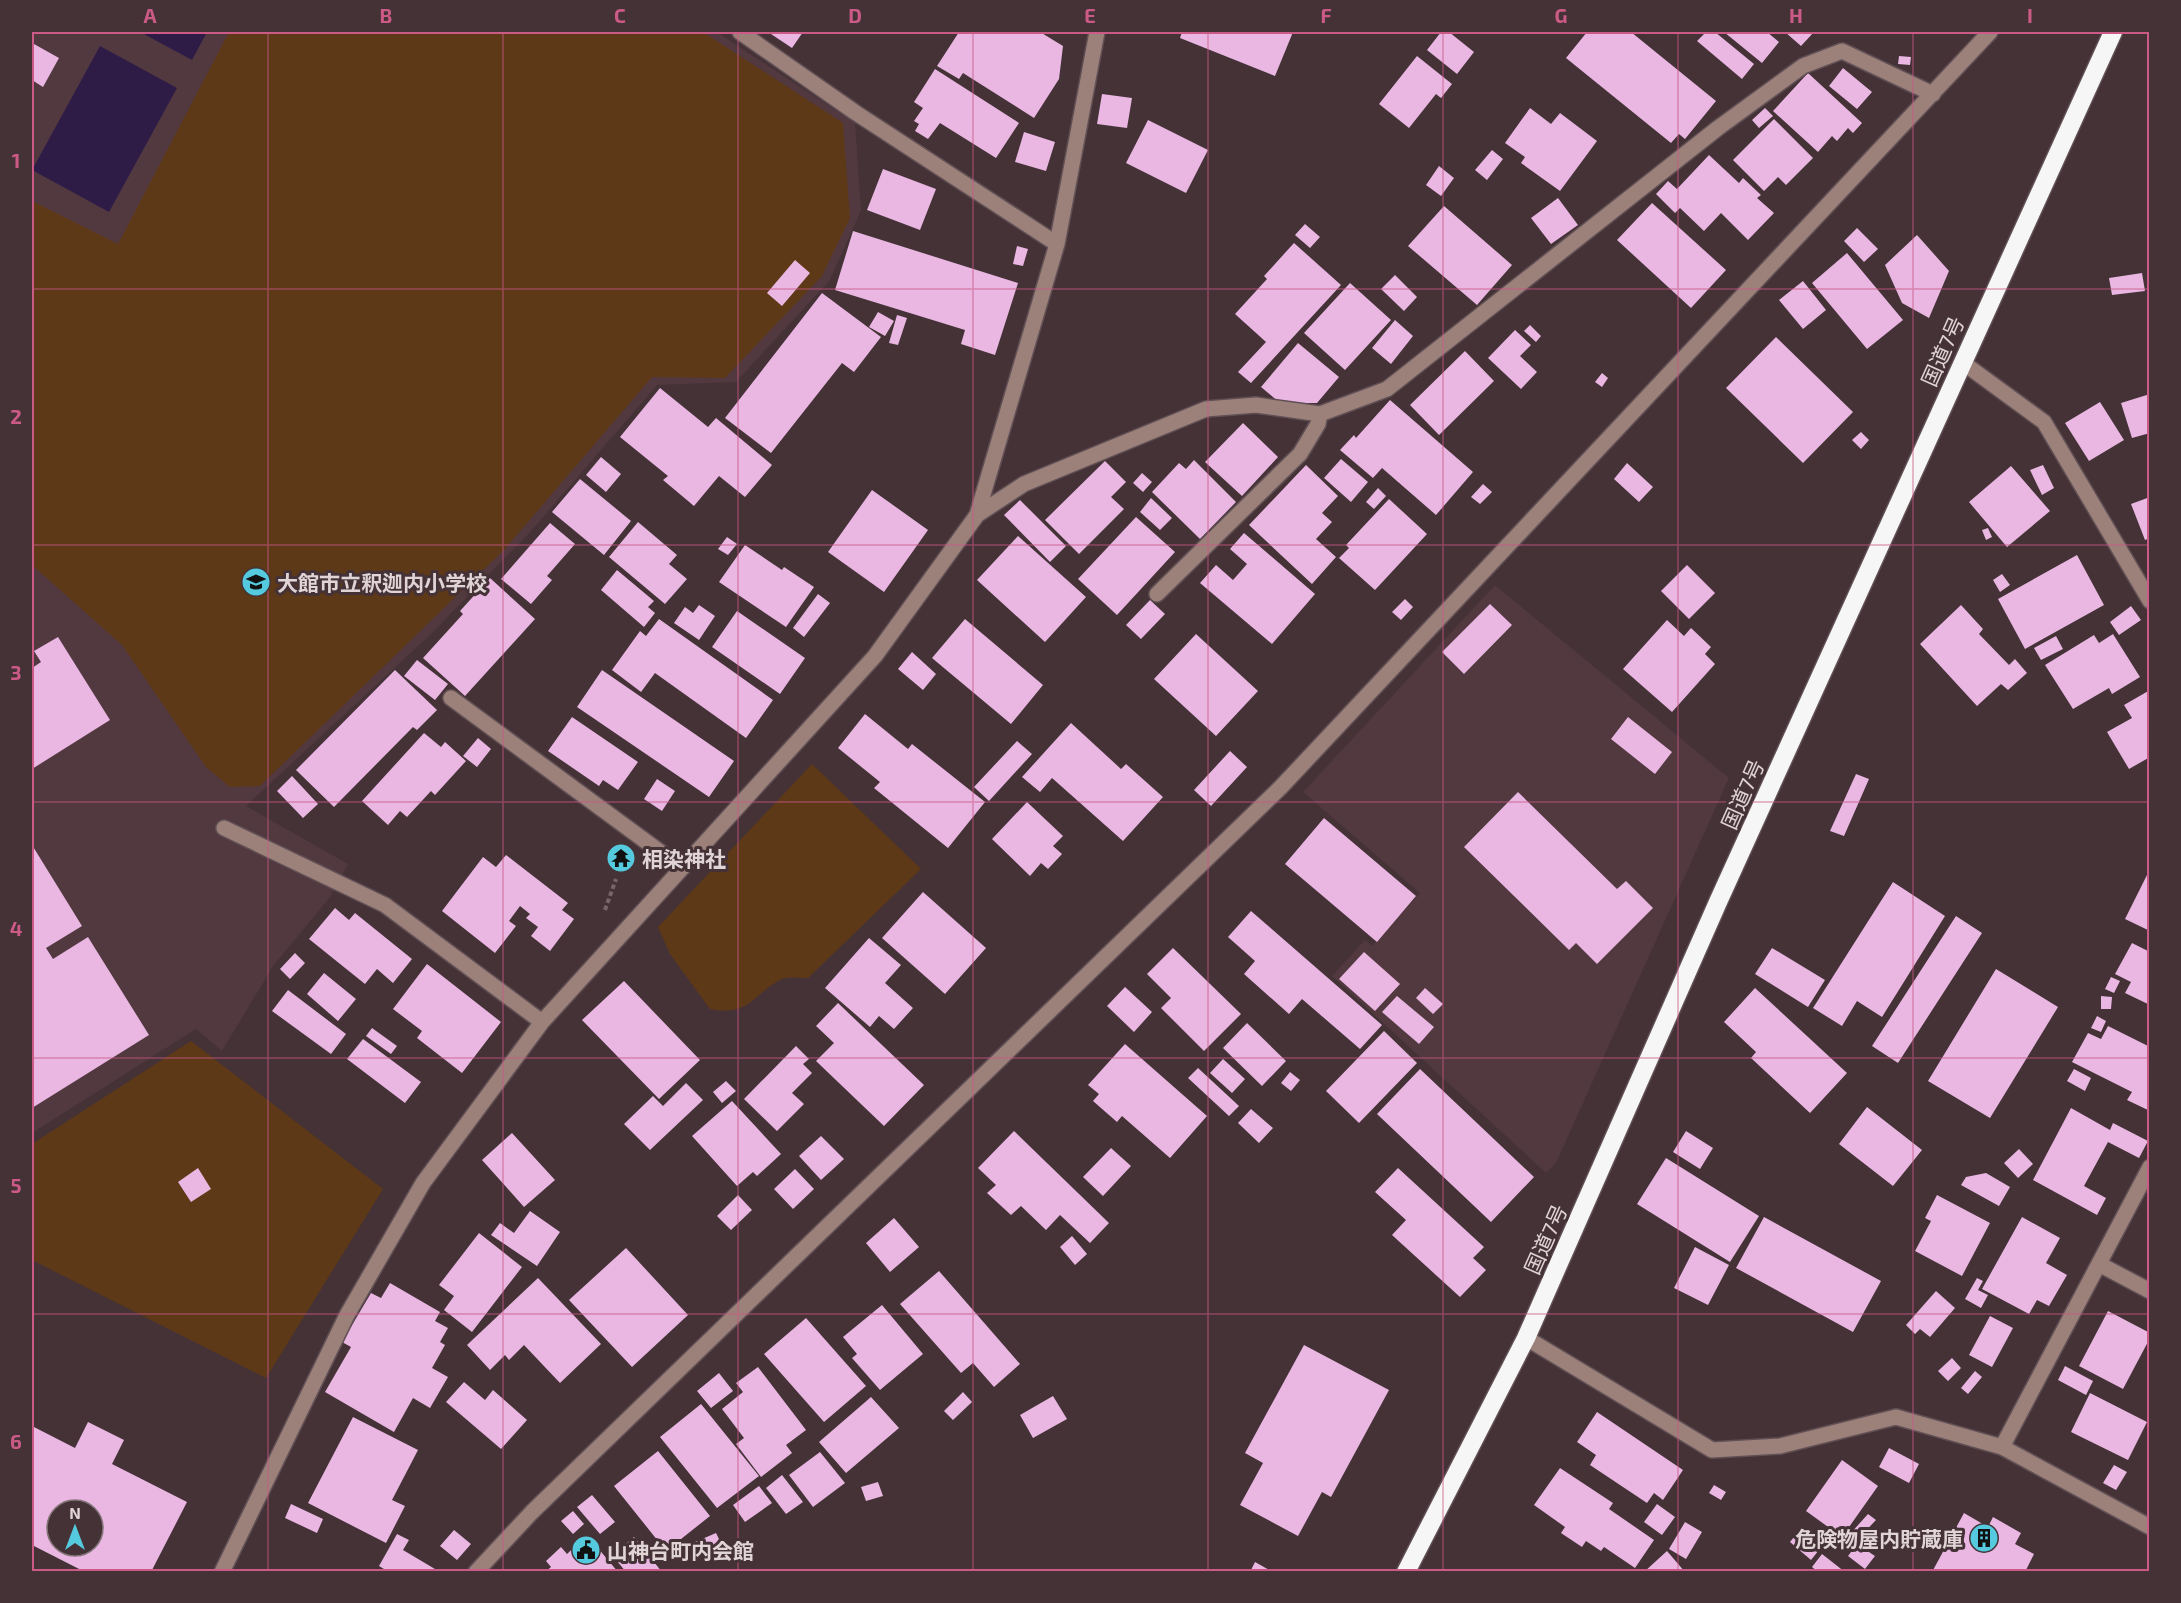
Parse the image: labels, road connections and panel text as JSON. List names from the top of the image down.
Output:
{
  "streets": {
    "highway": ["国道7号"]
  },
  "places": {
    "school or university": ["大館市立釈迦内小学校"],
    "temple": ["相染神社"],
    "building": ["危険物屋内貯蔵庫"],
    "public building": ["山神台町内会館"]
  },
  "north": "top",
  "grid": {
    "columns": [
      "A",
      "B",
      "C",
      "D",
      "E",
      "F",
      "G",
      "H",
      "I"
    ],
    "rows": [
      "1",
      "2",
      "3",
      "4",
      "5",
      "6"
    ]
  }
}
